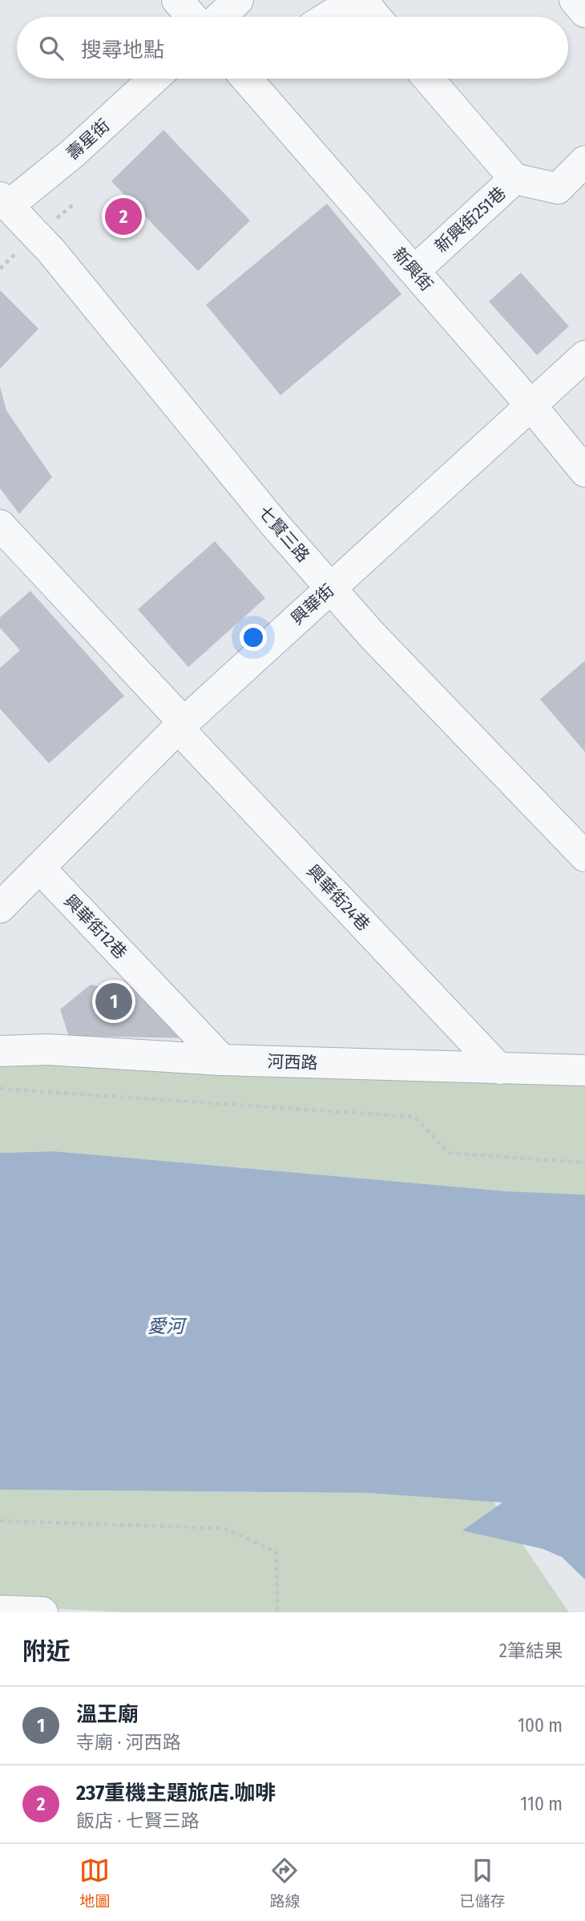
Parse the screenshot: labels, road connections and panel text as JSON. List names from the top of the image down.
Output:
{
  "streets": {
    "street": [
      "壽星街",
      "新興街251巷",
      "新興街",
      "七賢三路",
      "興華街",
      "興華街24巷",
      "興華街12巷",
      "河西路"
    ]
  },
  "crossings": [
    ["壽星街", "七賢三路"],
    ["新興街251巷", "新興街"],
    ["新興街", "興華街"],
    ["七賢三路", "興華街"],
    ["興華街", "興華街24巷"],
    ["興華街", "興華街12巷"],
    ["興華街24巷", "河西路"],
    ["興華街12巷", "河西路"]
  ],
  "water": ["愛河"],
  "page": {
    "search": "搜尋地點",
    "pins": ["2", "1"],
    "heading": ["附近", "2筆結果"],
    "list": [
      {
        "mark": "1",
        "name": "溫王廟",
        "note": "寺廟 · 河西路",
        "value": "100 m"
      },
      {
        "mark": "2",
        "name": "237重機主題旅店.咖啡",
        "note": "飯店 · 七賢三路",
        "value": "110 m"
      }
    ],
    "nav": ["地圖", "路線", "已儲存"]
  }
}
